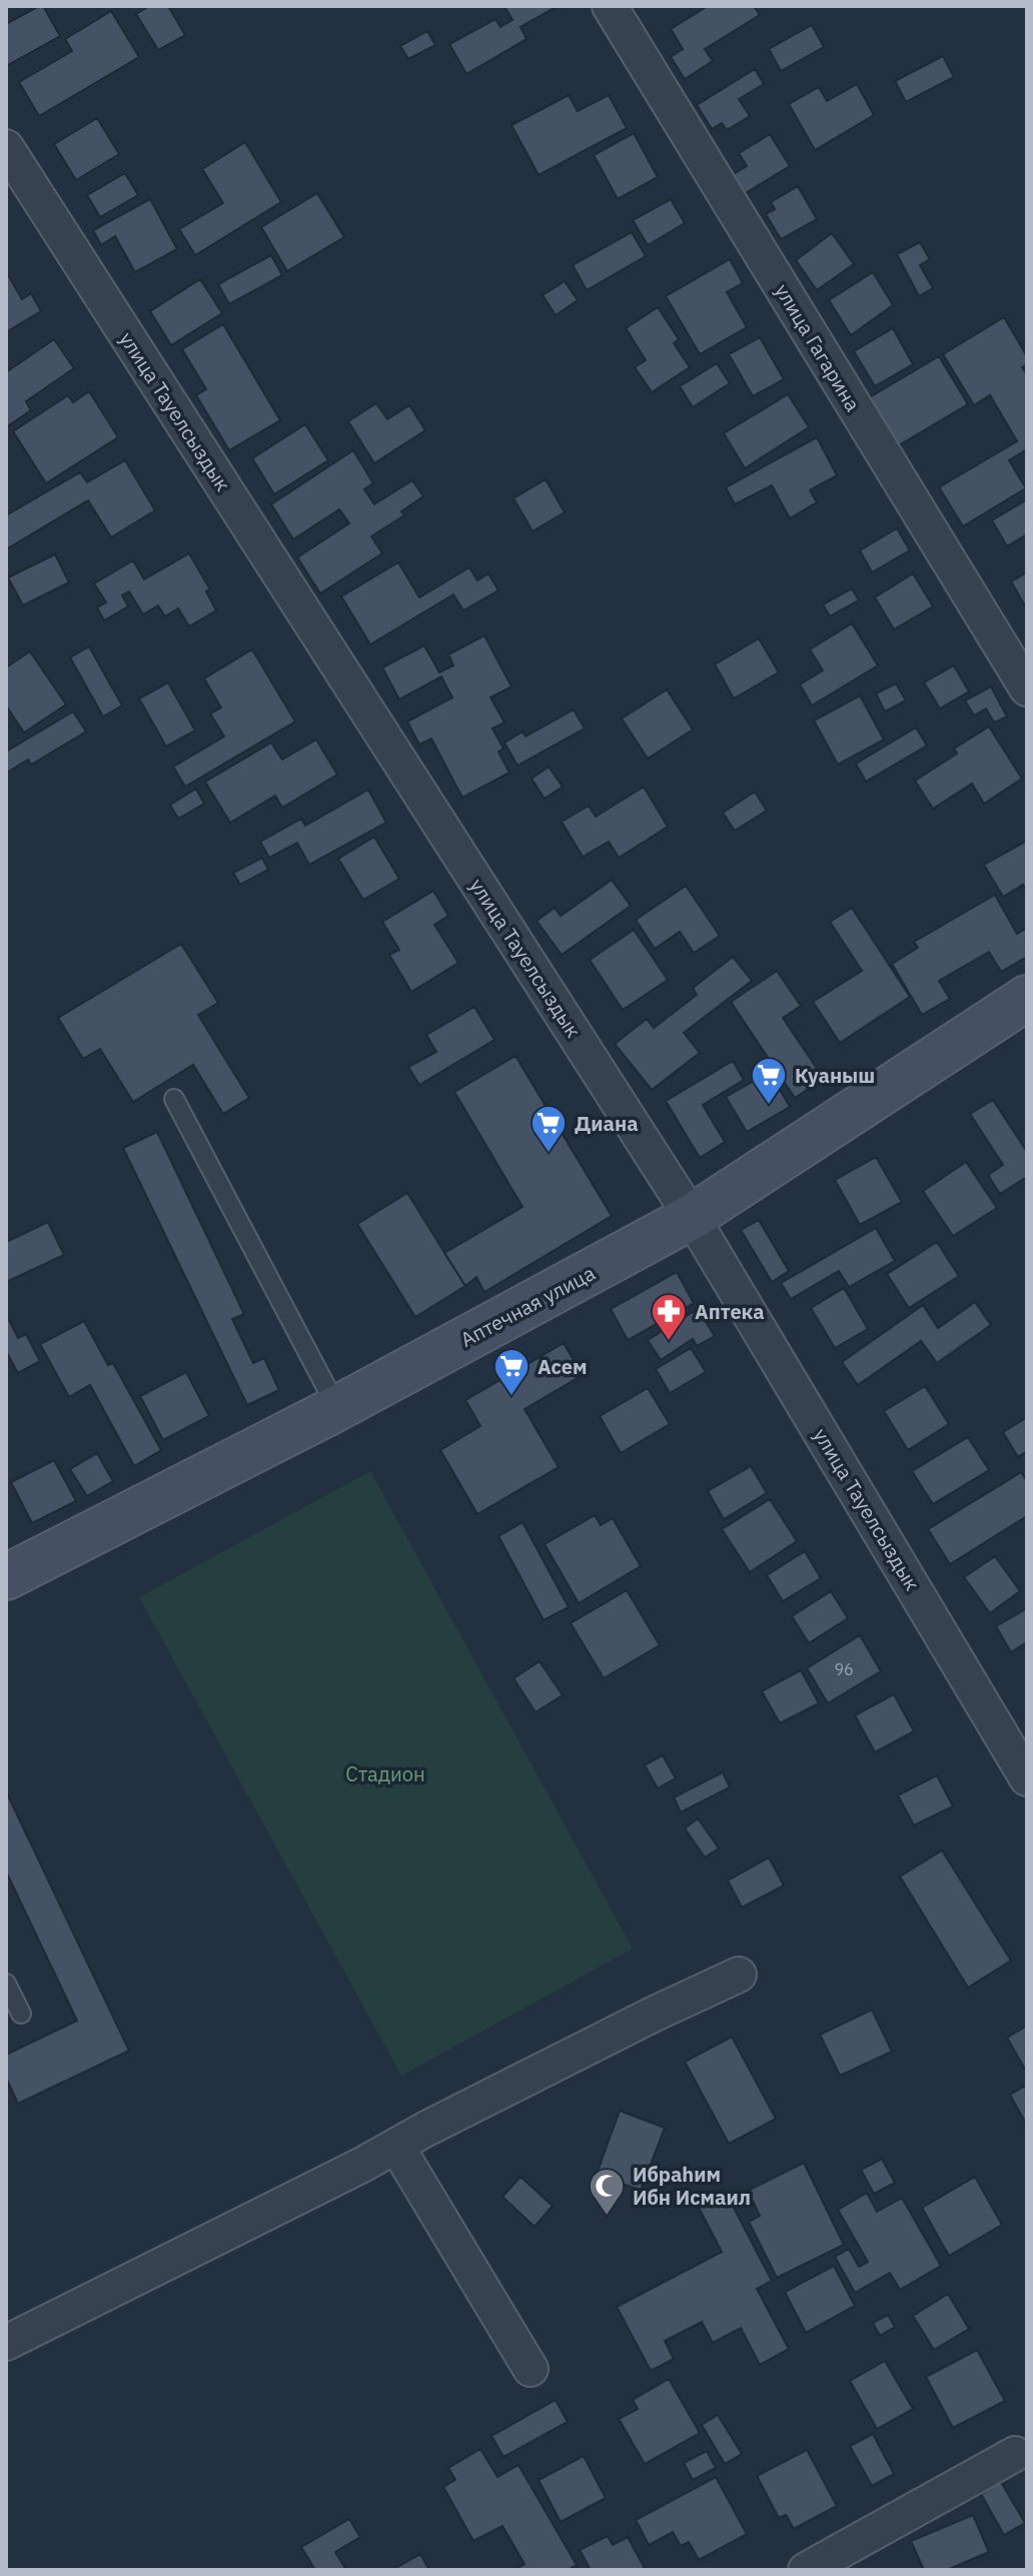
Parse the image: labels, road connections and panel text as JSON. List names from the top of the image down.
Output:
{
  "streets": {
    "main road": ["Аптечная улица"],
    "street": ["улица Гагарина", "улица Тауелсыздык"]
  },
  "crossings": [
    ["улица Тауелсыздык", "Аптечная улица"]
  ],
  "parks": ["Стадион"],
  "places": {
    "supermarket": ["Куаныш", "Диана", "Асем"],
    "pharmacy": ["Аптека"],
    "mosque": ["Ибраһим Ибн Исмаил"]
  },
  "house_numbers": ["96"]
}
